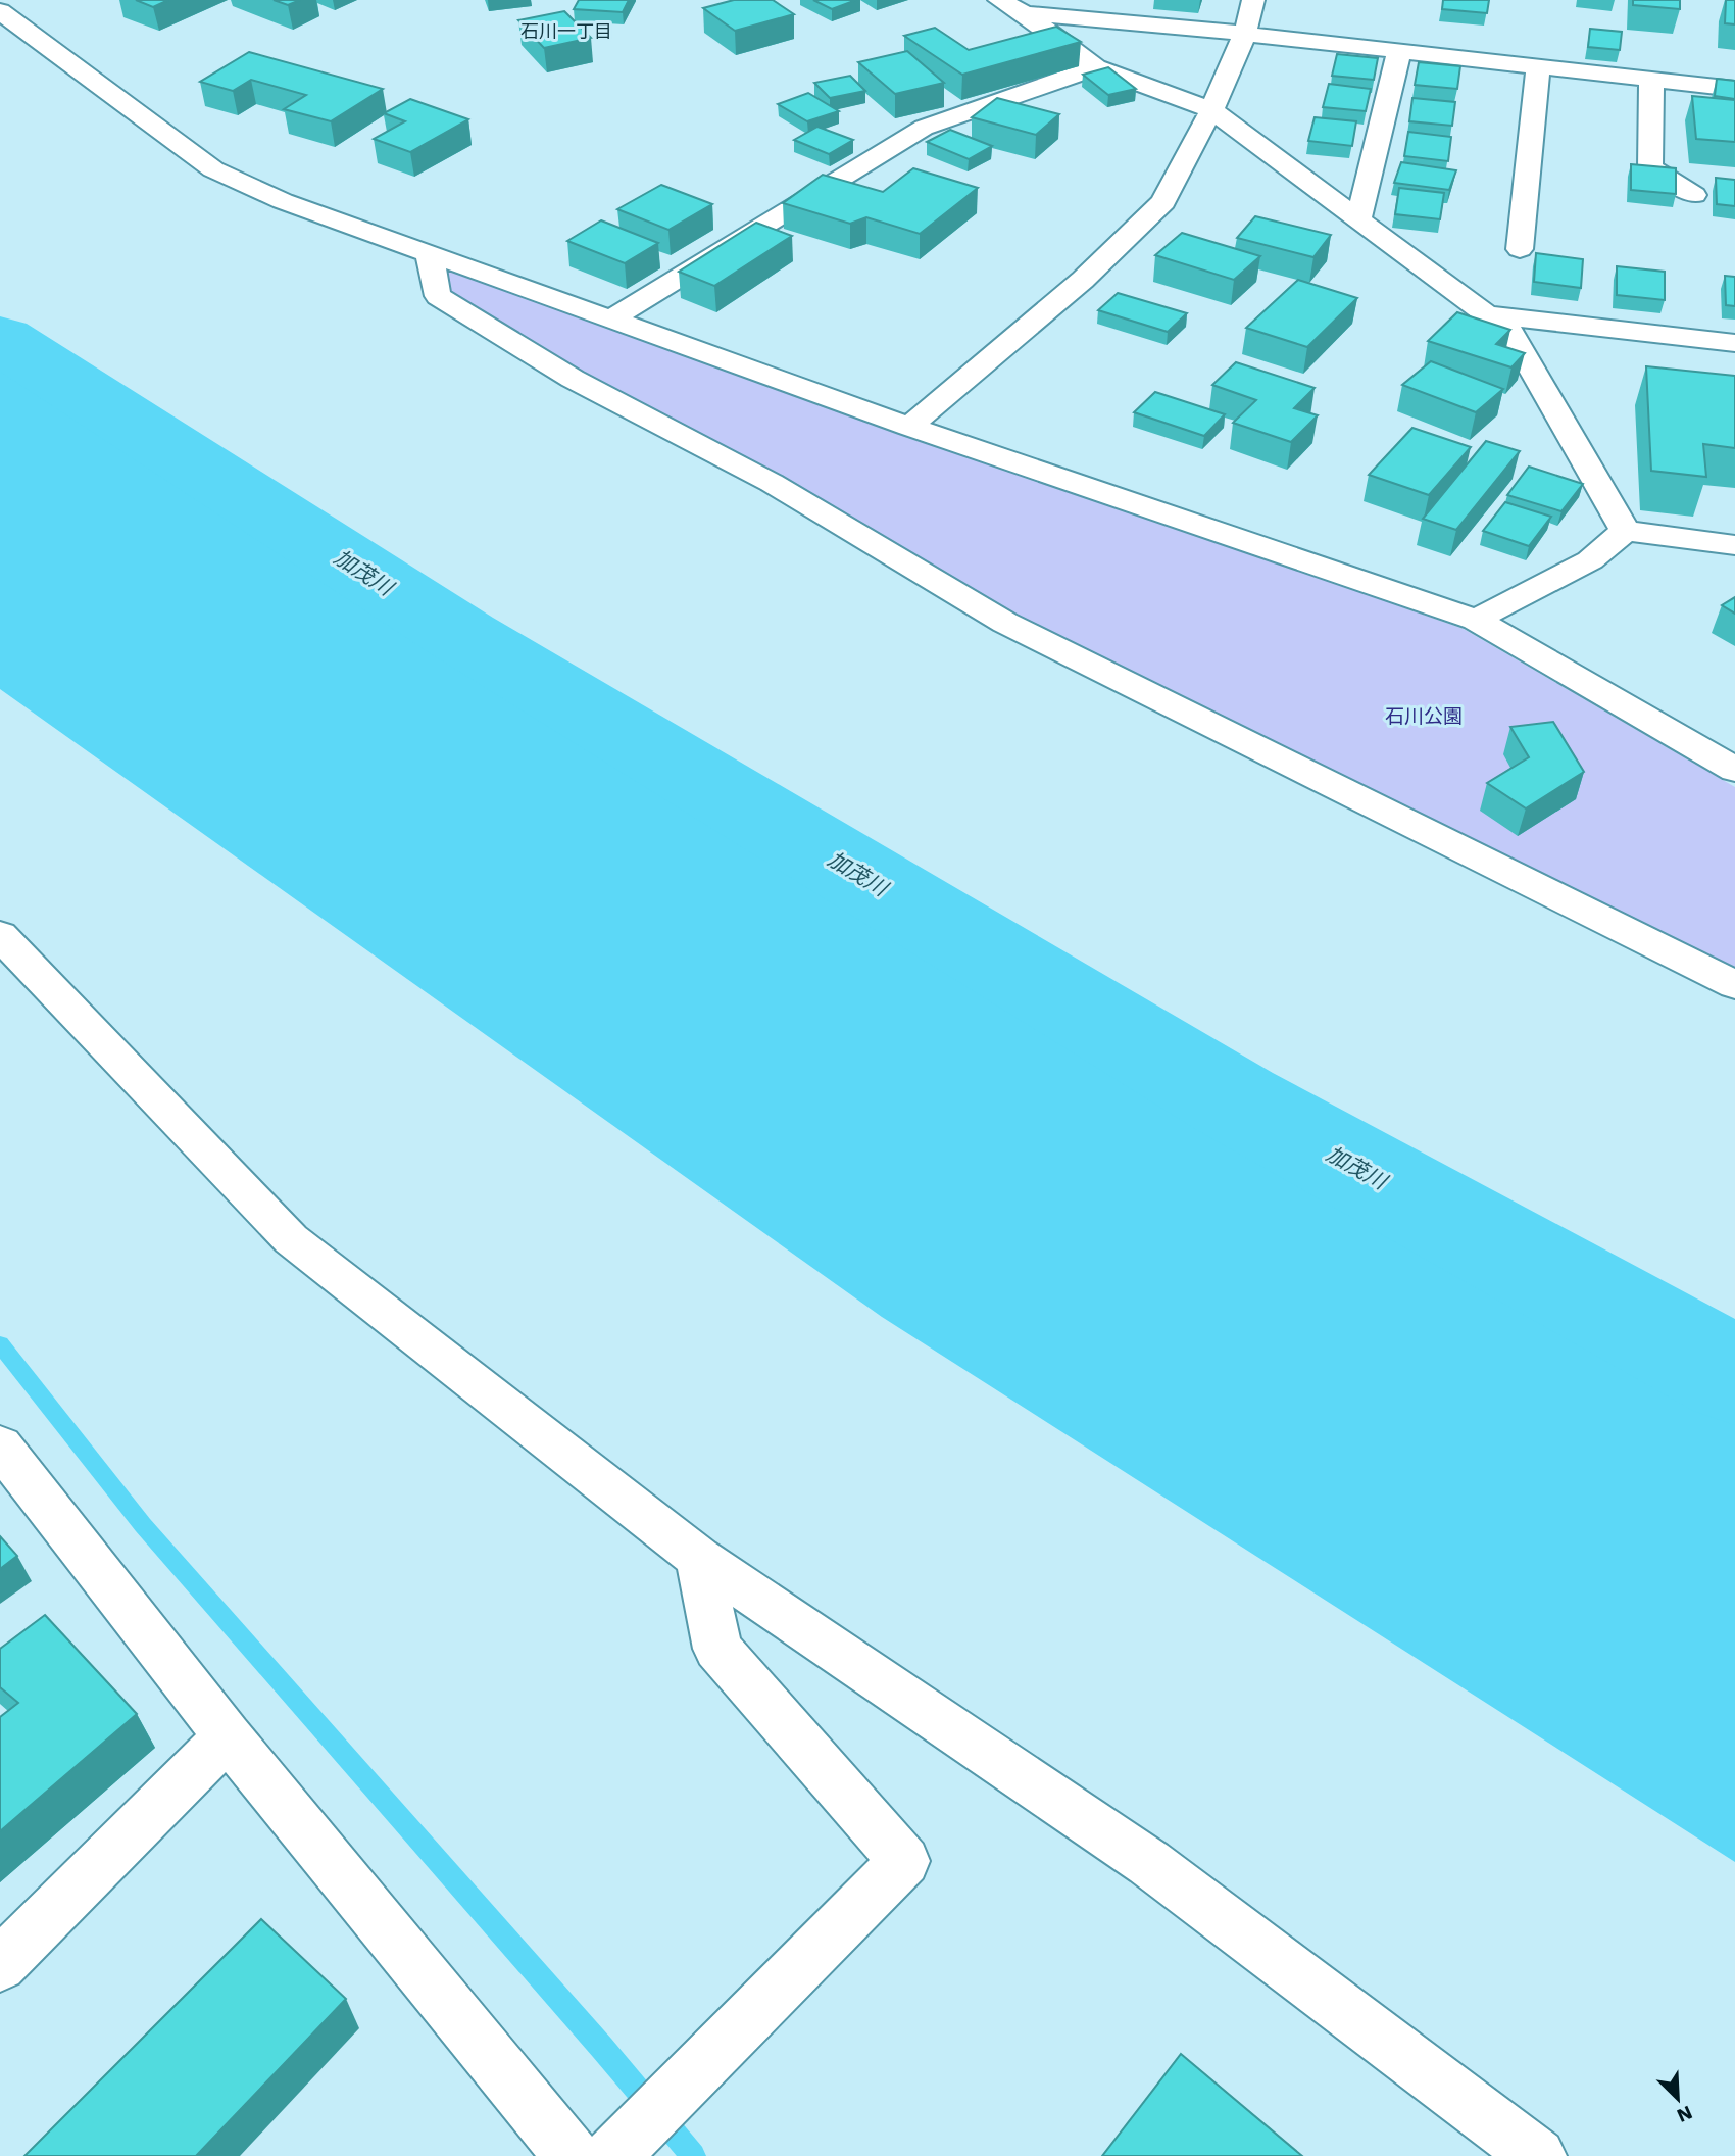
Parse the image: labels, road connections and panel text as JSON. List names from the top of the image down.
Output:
{
  "districts": ["石川一丁目"],
  "water": ["加茂川"],
  "parks": ["石川公園"],
  "north": "bottom right"
}
